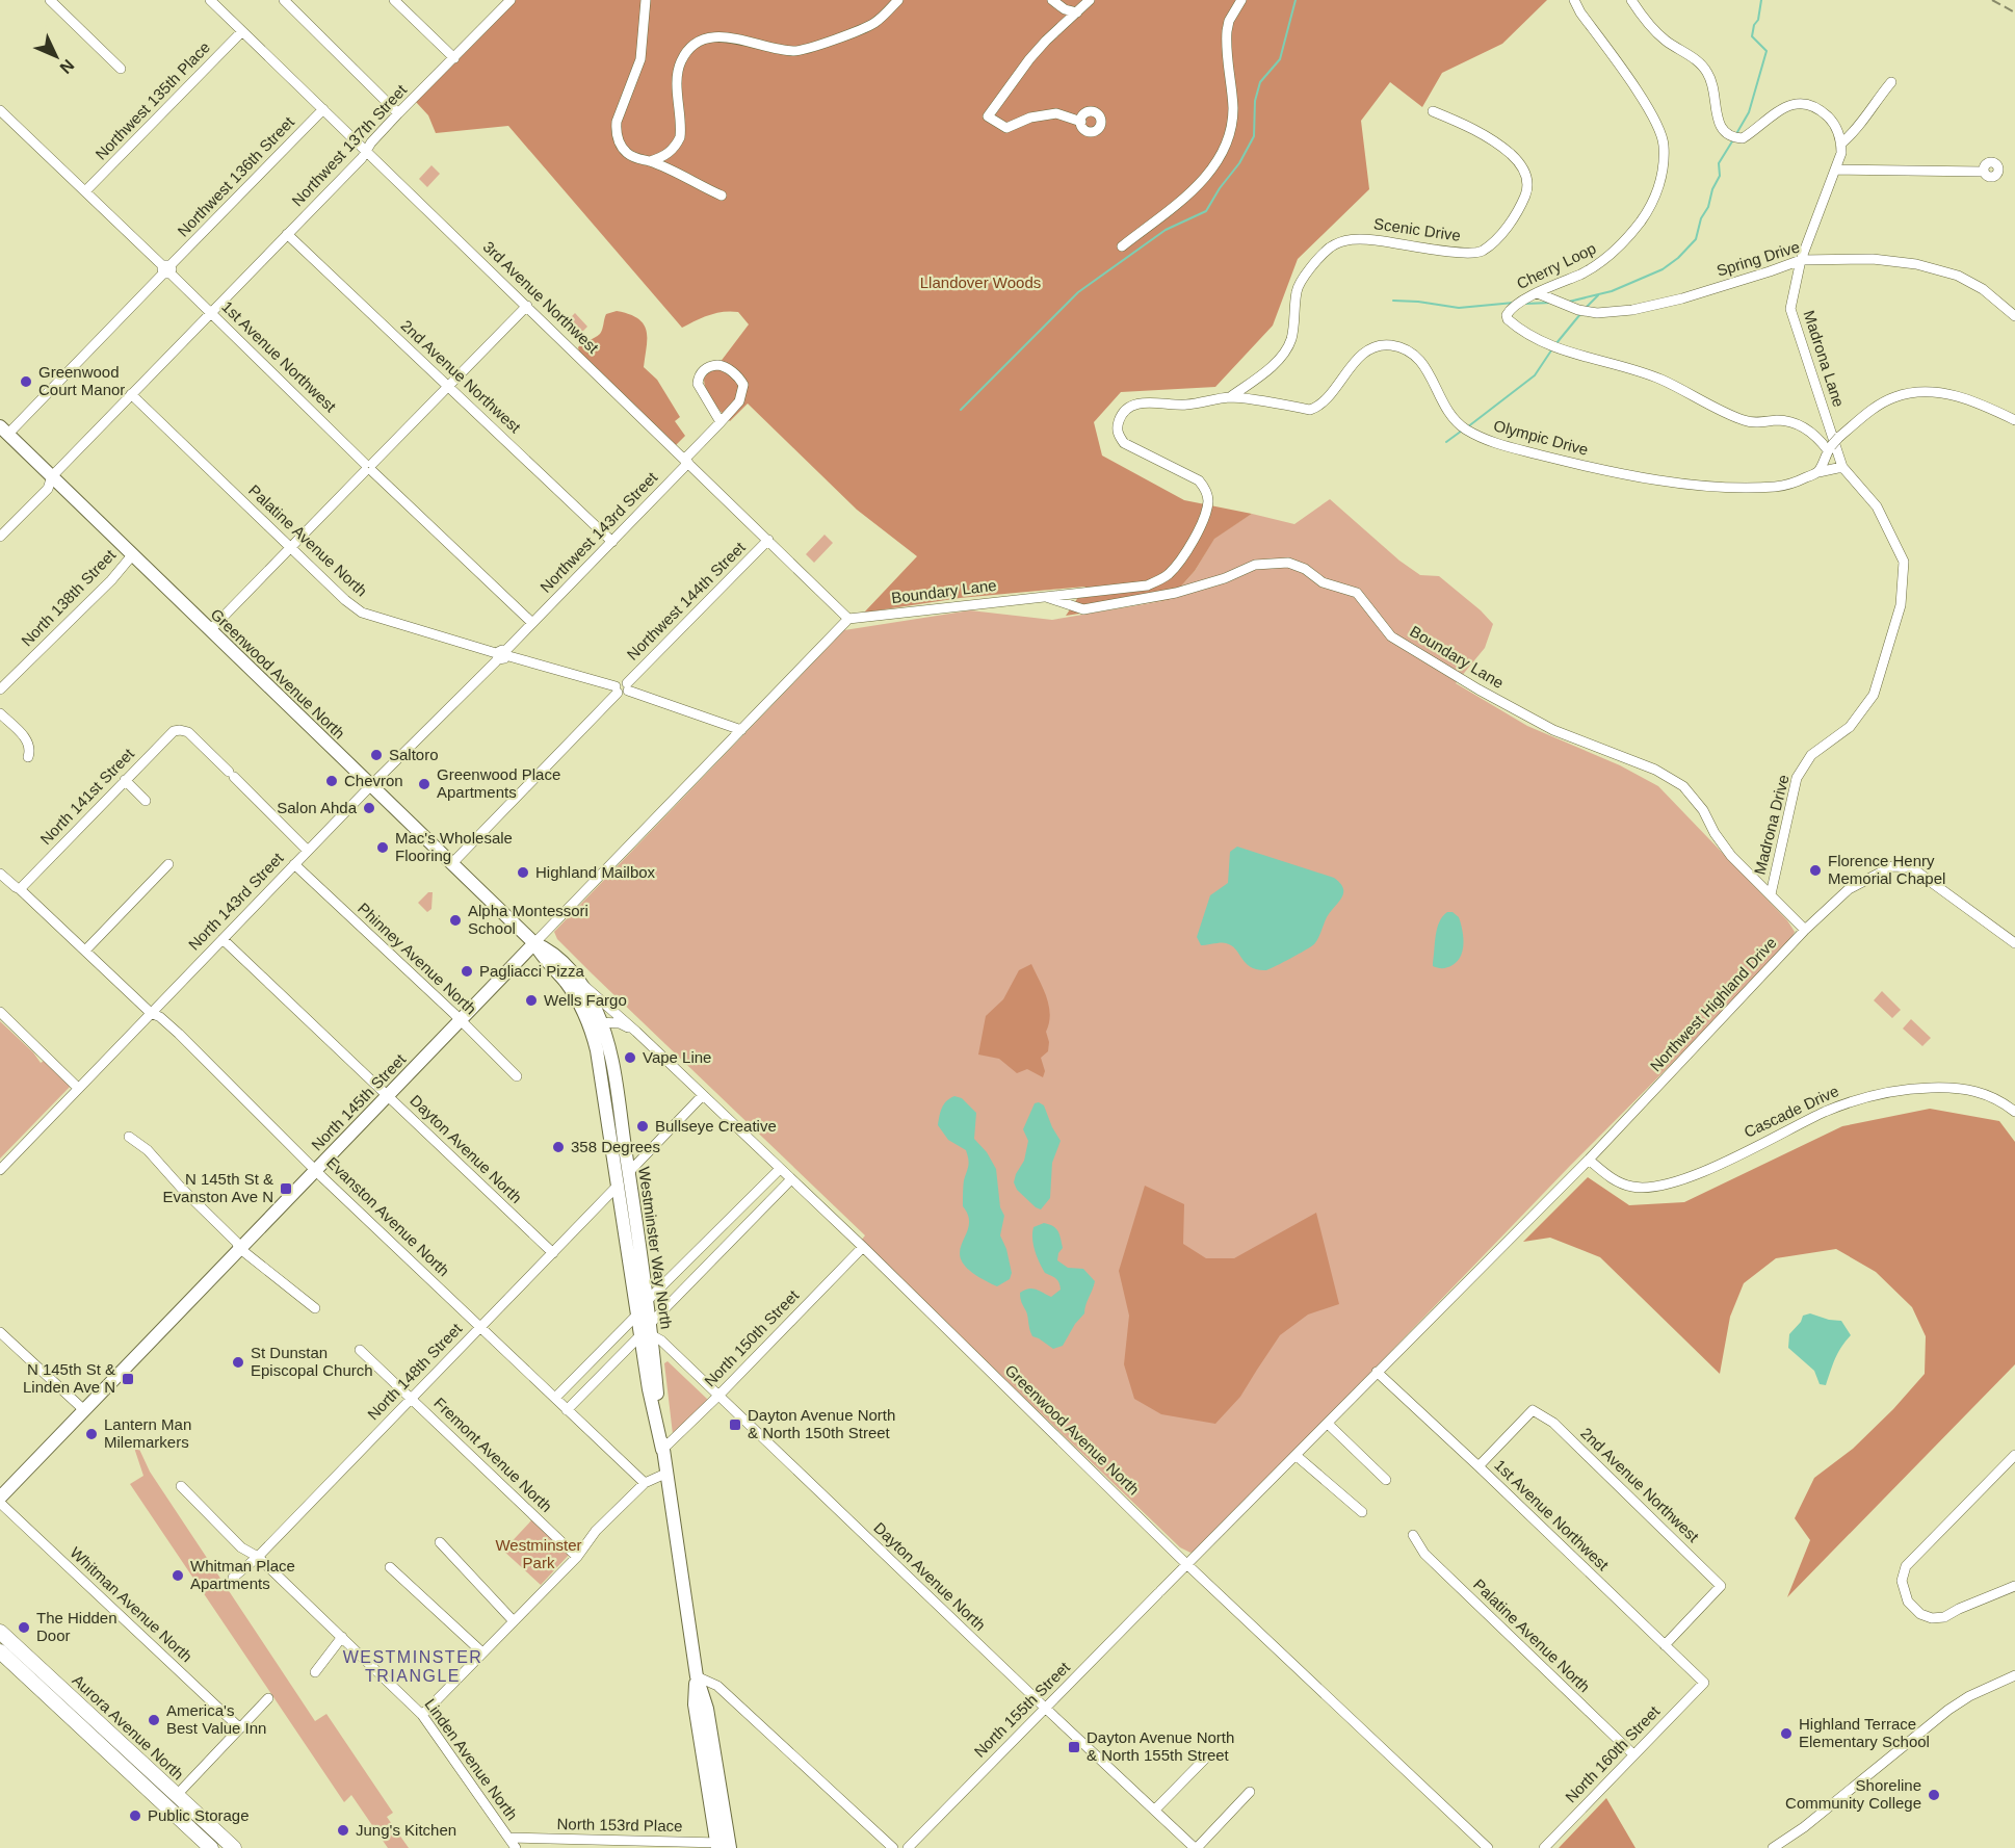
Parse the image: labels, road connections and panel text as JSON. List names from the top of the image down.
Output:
{
  "streets": {
    "highway": ["Aurora Avenue North"],
    "main road": ["Greenwood Avenue North", "North 145th Street", "Westminster Way North"],
    "street": [
      "Northwest 135th Place",
      "Northwest 137th Street",
      "Northwest 136th Street",
      "Scenic Drive",
      "Spring Drive",
      "Cherry Loop",
      "3rd Avenue Northwest",
      "1st Avenue Northwest",
      "Madrona Lane",
      "2nd Avenue Northwest",
      "Olympic Drive",
      "Northwest 143rd Street",
      "Palatine Avenue North",
      "Boundary Lane",
      "North 138th Street",
      "Northwest 144th Street",
      "North 141st Street",
      "Madrona Drive",
      "North 143rd Street",
      "Phinney Avenue North",
      "Northwest Highland Drive",
      "Cascade Drive",
      "Dayton Avenue North",
      "Evanston Avenue North",
      "North 150th Street",
      "North 148th Street",
      "Fremont Avenue North",
      "Whitman Avenue North",
      "North 155th Street",
      "North 160th Street",
      "Linden Avenue North",
      "North 153rd Place"
    ]
  },
  "crossings": [
    ["Northwest 135th Place", "3rd Avenue Northwest"],
    ["Northwest 135th Place", "1st Avenue Northwest"],
    ["Northwest 137th Street", "3rd Avenue Northwest"],
    ["Northwest 137th Street", "1st Avenue Northwest"],
    ["Northwest 137th Street", "2nd Avenue Northwest"],
    ["Northwest 137th Street", "Palatine Avenue North"],
    ["Northwest 137th Street", "Greenwood Avenue North"],
    ["Northwest 136th Street", "3rd Avenue Northwest"],
    ["Northwest 136th Street", "1st Avenue Northwest"],
    ["Northwest 136th Street", "Greenwood Avenue North"],
    ["Scenic Drive", "Olympic Drive"],
    ["Spring Drive", "Cherry Loop"],
    ["Spring Drive", "Madrona Lane"],
    ["3rd Avenue Northwest", "Northwest 143rd Street"],
    ["3rd Avenue Northwest", "Boundary Lane"],
    ["3rd Avenue Northwest", "Northwest 144th Street"],
    ["3rd Avenue Northwest", "North 145th Street"],
    ["1st Avenue Northwest", "2nd Avenue Northwest"],
    ["1st Avenue Northwest", "Northwest 143rd Street"],
    ["1st Avenue Northwest", "North 143rd Street"],
    ["1st Avenue Northwest", "Northwest Highland Drive"],
    ["1st Avenue Northwest", "North 155th Street"],
    ["1st Avenue Northwest", "North 160th Street"],
    ["Madrona Lane", "Madrona Drive"],
    ["2nd Avenue Northwest", "Northwest 143rd Street"],
    ["Olympic Drive", "Boundary Lane"],
    ["Northwest 143rd Street", "North 143rd Street"],
    ["Palatine Avenue North", "North 143rd Street"],
    ["Palatine Avenue North", "North 160th Street"],
    ["Boundary Lane", "Madrona Drive"],
    ["Boundary Lane", "Northwest Highland Drive"],
    ["Boundary Lane", "North 145th Street"],
    ["North 138th Street", "Greenwood Avenue North"],
    ["Northwest 144th Street", "Greenwood Avenue North"],
    ["Greenwood Avenue North", "North 143rd Street"],
    ["Greenwood Avenue North", "North 145th Street"],
    ["Greenwood Avenue North", "Westminster Way North"],
    ["Greenwood Avenue North", "North 150th Street"],
    ["Greenwood Avenue North", "North 155th Street"],
    ["North 141st Street", "North 143rd Street"],
    ["North 141st Street", "Evanston Avenue North"],
    ["North 143rd Street", "Phinney Avenue North"],
    ["North 143rd Street", "Dayton Avenue North"],
    ["North 143rd Street", "Evanston Avenue North"],
    ["Phinney Avenue North", "North 145th Street"],
    ["Northwest Highland Drive", "Cascade Drive"],
    ["Northwest Highland Drive", "North 155th Street"],
    ["North 145th Street", "Dayton Avenue North"],
    ["North 145th Street", "Evanston Avenue North"],
    ["Dayton Avenue North", "Westminster Way North"],
    ["Dayton Avenue North", "North 150th Street"],
    ["Dayton Avenue North", "North 148th Street"],
    ["Dayton Avenue North", "North 155th Street"],
    ["Evanston Avenue North", "North 148th Street"],
    ["Westminster Way North", "North 150th Street"],
    ["Westminster Way North", "North 148th Street"],
    ["Westminster Way North", "North 153rd Place"],
    ["North 148th Street", "Fremont Avenue North"],
    ["North 148th Street", "Linden Avenue North"],
    ["Linden Avenue North", "North 153rd Place"]
  ],
  "districts": ["WESTMINSTER TRIANGLE"],
  "parks": ["Llandover Woods", "Westminster Park"],
  "places": {
    "other": [
      "Greenwood Court Manor",
      "Saltoro",
      "Chevron",
      "Greenwood Place Apartments",
      "Salon Ahda",
      "Mac's Wholesale Flooring",
      "Florence Henry Memorial Chapel",
      "Highland Mailbox",
      "Alpha Montessori School",
      "Pagliacci Pizza",
      "Wells Fargo",
      "Vape Line",
      "Bullseye Creative",
      "358 Degrees",
      "St Dunstan Episcopal Church",
      "Lantern Man Milemarkers",
      "Whitman Place Apartments",
      "The Hidden Door",
      "America's Best Value Inn",
      "Highland Terrace Elementary School",
      "Shoreline Community College",
      "Public Storage",
      "Jung's Kitchen"
    ],
    "transit": [
      "N 145th St & Evanston Ave N",
      "N 145th St & Linden Ave N",
      "Dayton Avenue North & North 150th Street",
      "Dayton Avenue North & North 155th Street"
    ]
  },
  "north": "bottom right"
}
